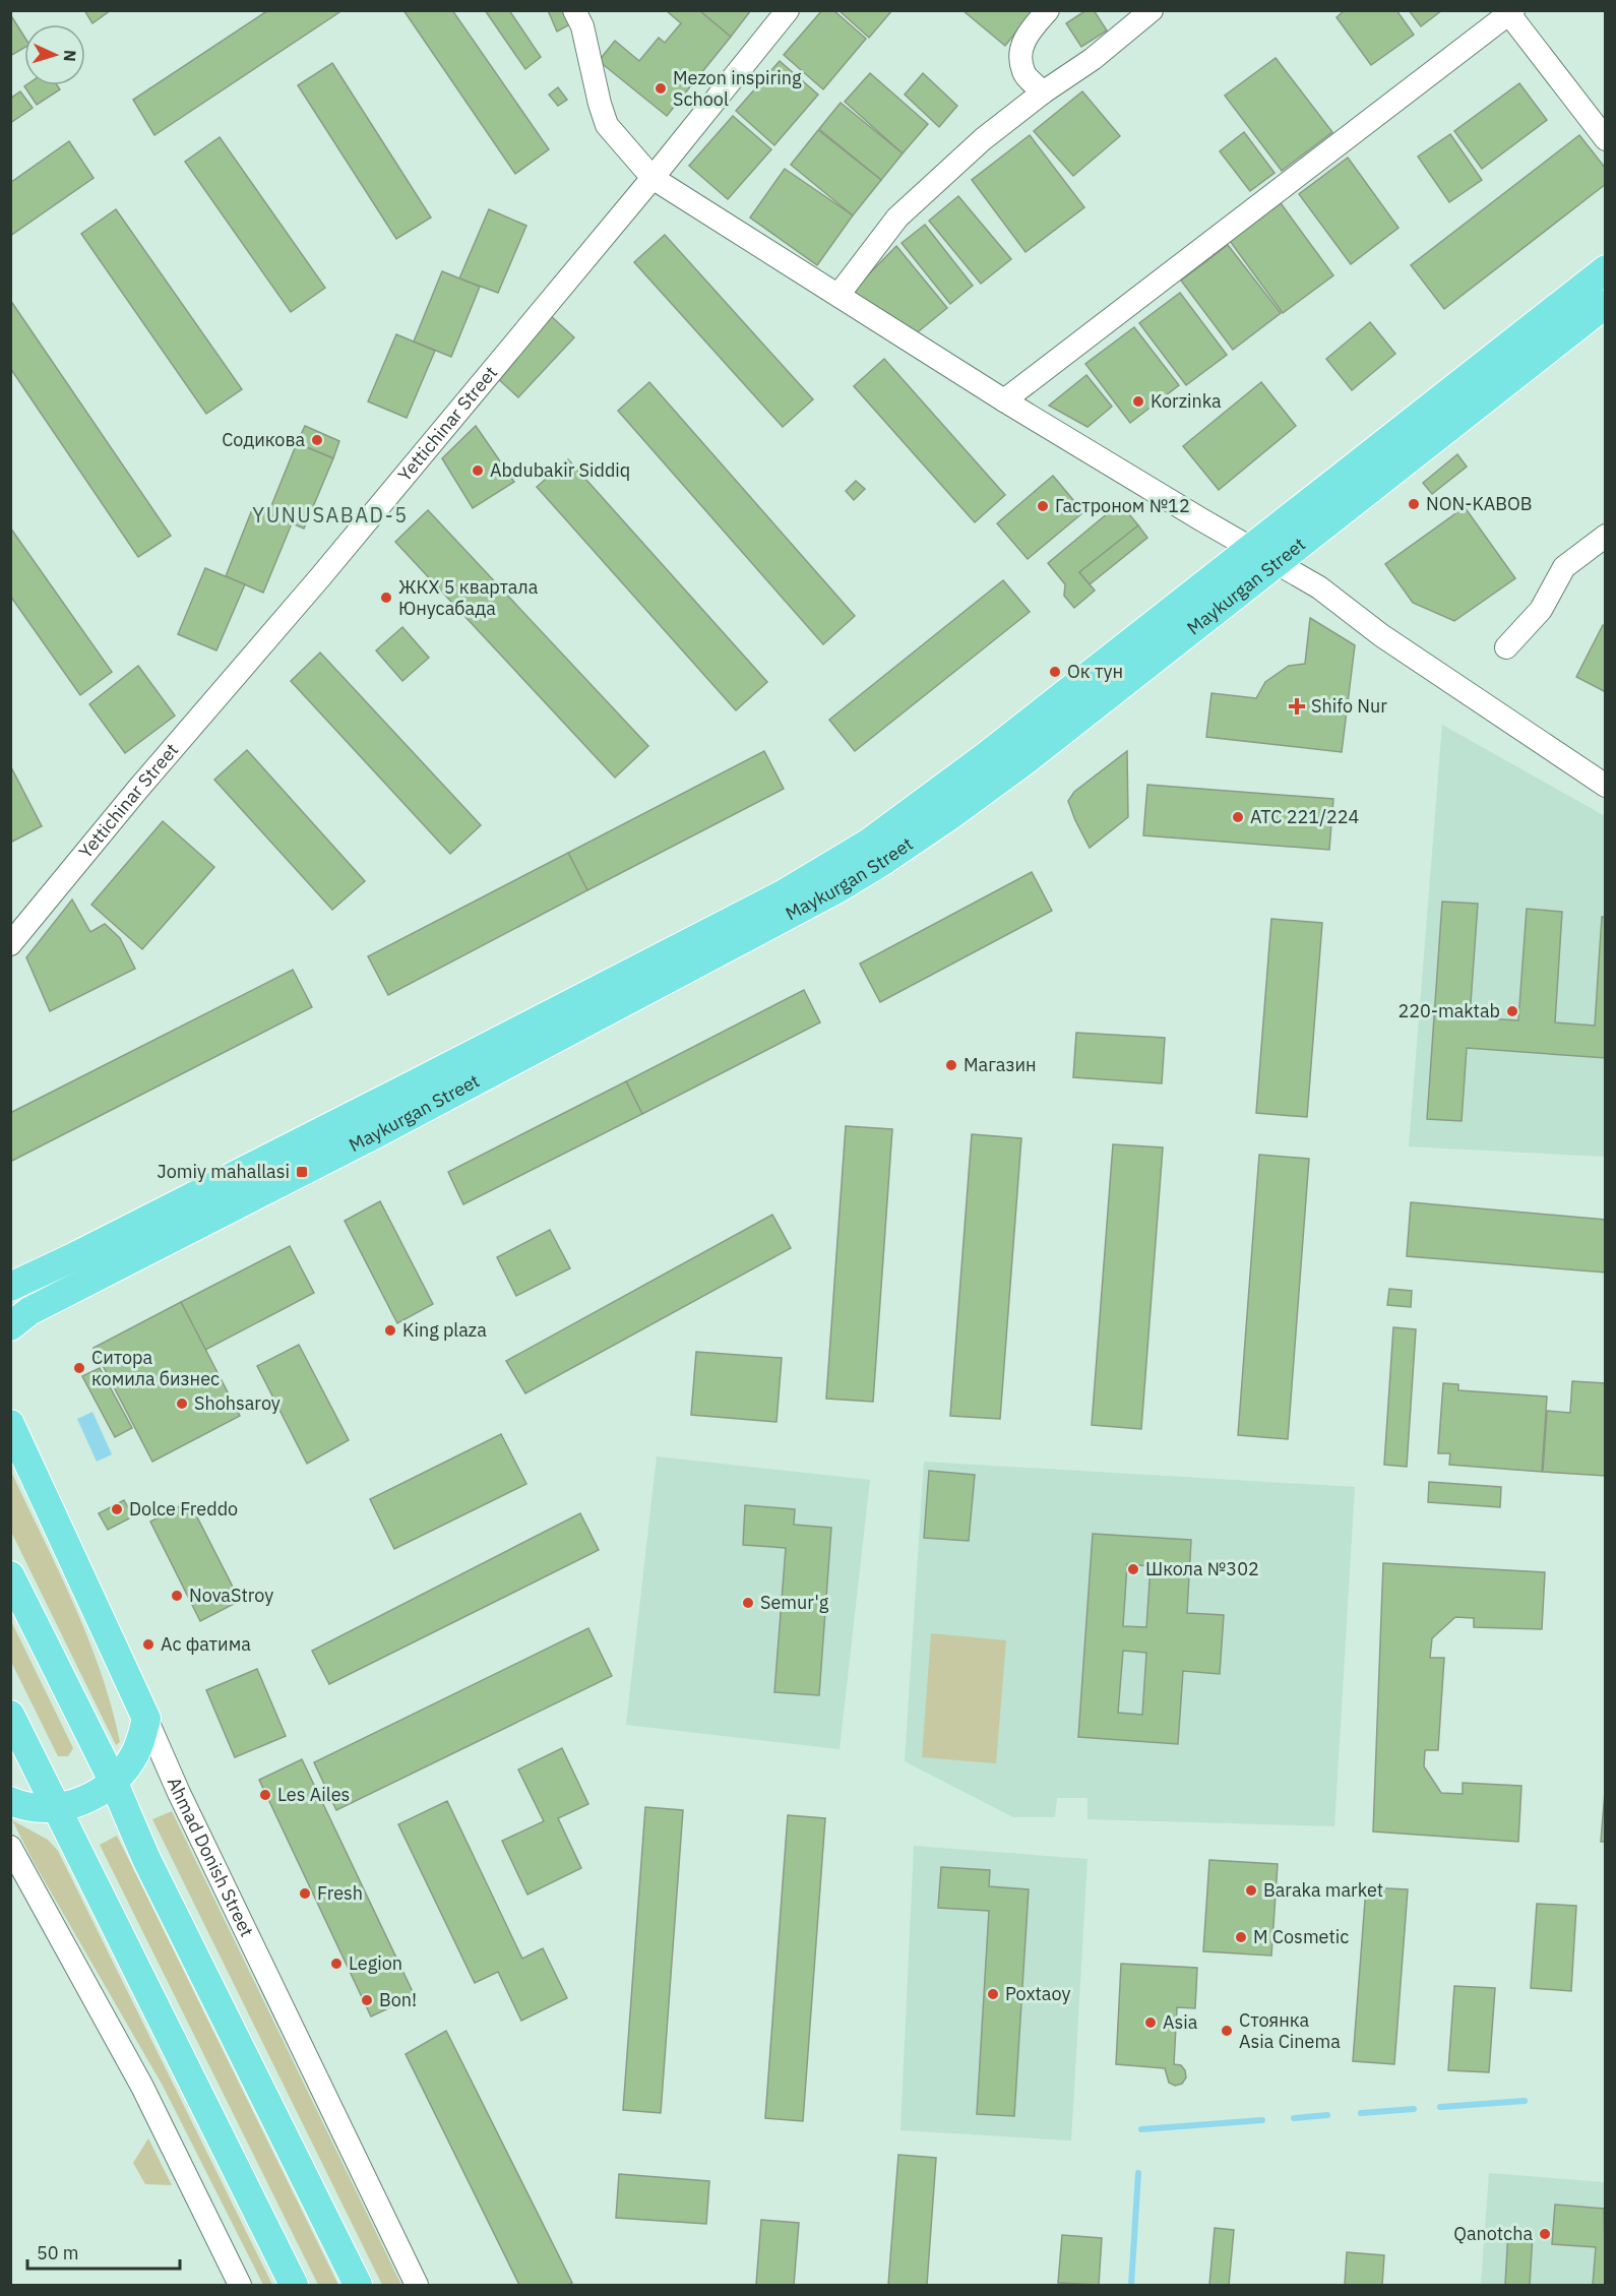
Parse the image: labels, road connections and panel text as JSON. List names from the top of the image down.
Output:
{
  "streets": {
    "main road": ["Maykurgan Street", "Ahmad Donish Street"],
    "street": ["Yettichinаr Street"]
  },
  "districts": ["YUNUSABAD-5"],
  "places": {
    "other": [
      "Mezon inspiring School",
      "Korzinka",
      "Содикова",
      "Abdubakir Siddiq",
      "NON-KABOB",
      "Гастроном №12",
      "ЖКХ 5 квартала Юнусабада",
      "Ок тун",
      "АТС 221/224",
      "220-maktab",
      "Магазин",
      "King plaza",
      "Ситора комила бизнес",
      "Shohsaroy",
      "Dolce Freddo",
      "Школа №302",
      "NovaStroy",
      "Semur'g",
      "Ас фатима",
      "Les Ailes",
      "Baraka market",
      "Fresh",
      "M Cosmetic",
      "Legion",
      "Poxtaoy",
      "Bon!",
      "Asia",
      "Стоянка Asia Cinema",
      "Qanotcha"
    ],
    "health": ["Shifo Nur"],
    "transit": ["Jomiy mahallasi"]
  },
  "scale_bar": "50 m",
  "north": "right"
}
